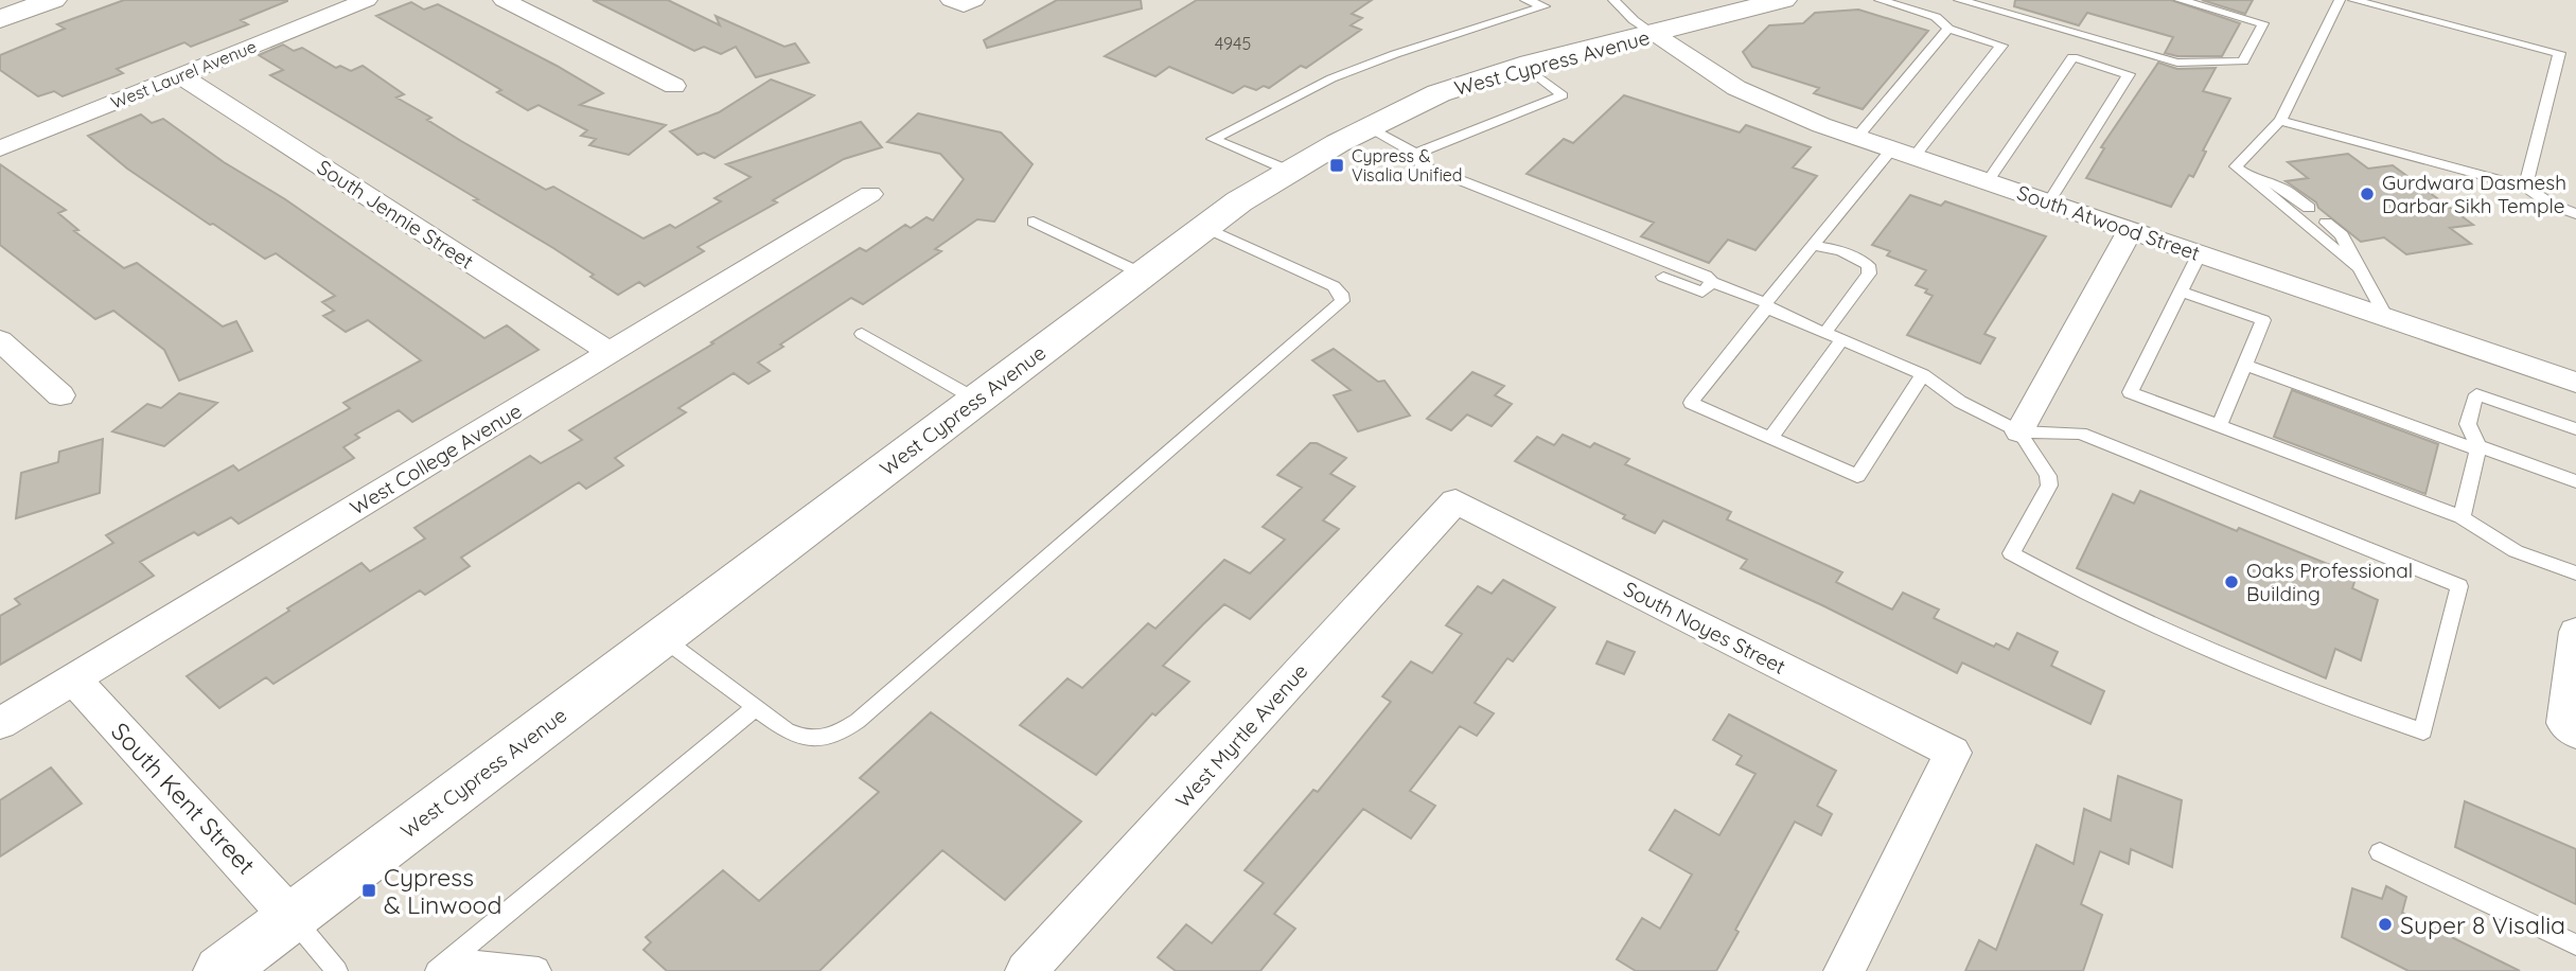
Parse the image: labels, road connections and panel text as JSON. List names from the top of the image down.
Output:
{
  "streets": {
    "street": [
      "West Cypress Avenue",
      "West Laurel Avenue",
      "South Jennie Street",
      "South Atwood Street",
      "West College Avenue",
      "South Noyes Street",
      "West Myrtle Avenue",
      "South Kent Street"
    ]
  },
  "crossings": [
    ["West Cypress Avenue", "South Atwood Street"],
    ["West Cypress Avenue", "South Kent Street"],
    ["West Laurel Avenue", "South Jennie Street"],
    ["South Jennie Street", "West College Avenue"],
    ["West College Avenue", "South Kent Street"],
    ["South Noyes Street", "West Myrtle Avenue"]
  ],
  "places": {
    "transit": ["Cypress & Visalia Unified", "Cypress & Linwood"],
    "other": ["Gurdwara Dasmesh Darbar Sikh Temple", "Oaks Professional Building", "Super 8 Visalia"]
  },
  "house_numbers": ["4945"]
}
